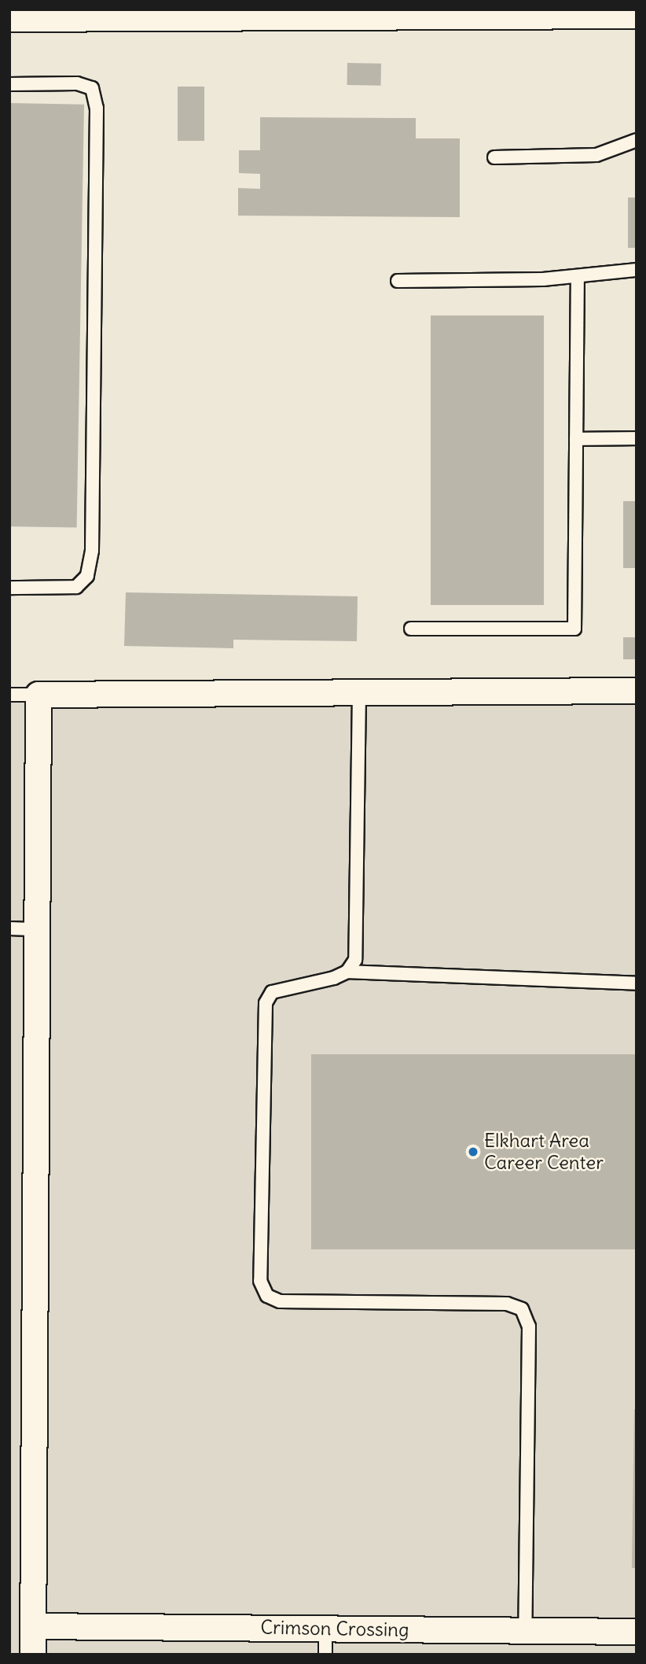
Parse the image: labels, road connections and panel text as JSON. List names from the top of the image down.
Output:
{
  "streets": {
    "street": ["Crimson Crossing"]
  },
  "places": ["Elkhart Area Career Center"]
}
